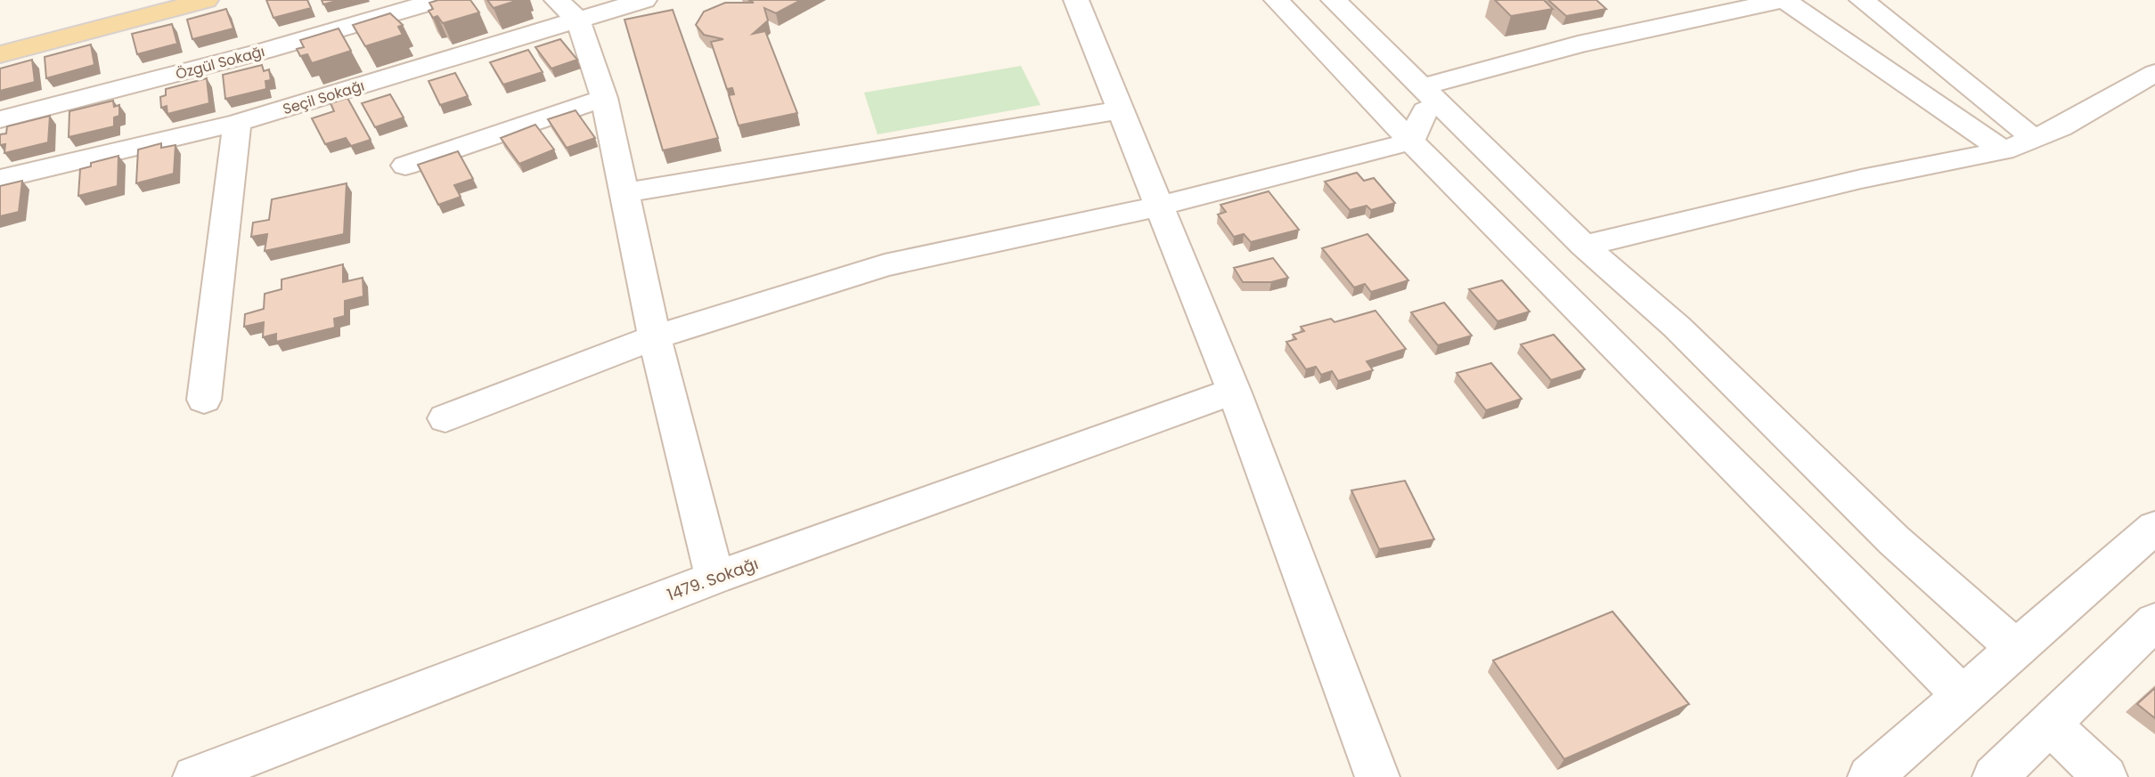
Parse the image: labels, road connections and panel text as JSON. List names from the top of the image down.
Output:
{
  "streets": {
    "street": ["Özgül Sokağı", "Seçil Sokağı", "1479. Sokağı"]
  }
}
